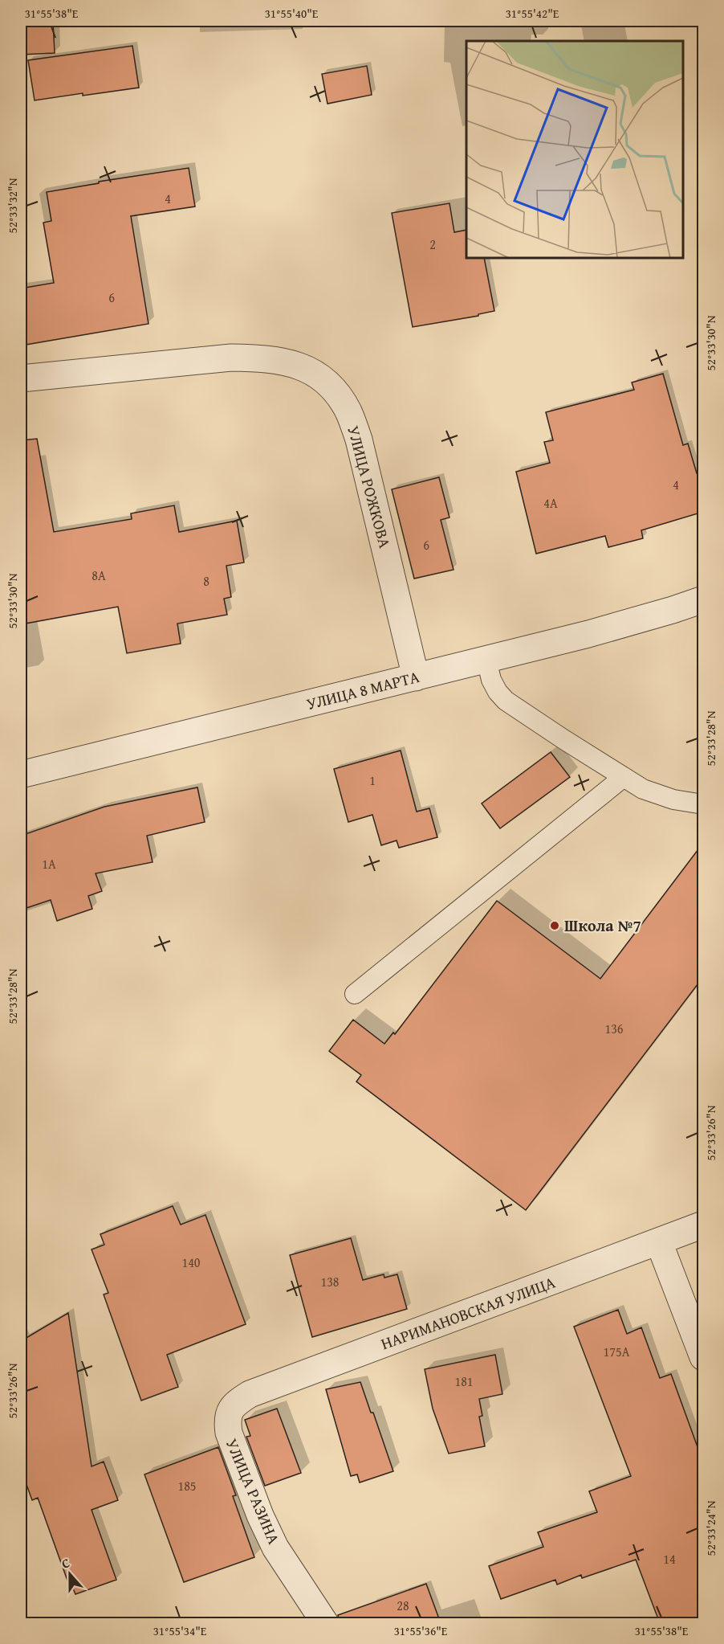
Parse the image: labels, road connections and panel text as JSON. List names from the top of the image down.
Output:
{
  "streets": {
    "street": [
      "УЛИЦА РОЖКОВА",
      "УЛИЦА 8 МАРТА",
      "НАРИМАНОВСКАЯ УЛИЦА",
      "УЛИЦА РАЗИНА"
    ]
  },
  "crossings": [
    ["УЛИЦА РОЖКОВА", "УЛИЦА 8 МАРТА"],
    ["НАРИМАНОВСКАЯ УЛИЦА", "УЛИЦА РАЗИНА"]
  ],
  "places": ["Школа №7"],
  "house_numbers": [
    "4",
    "2",
    "6",
    "4",
    "4А",
    "6",
    "8А",
    "8",
    "1",
    "1А",
    "136",
    "140",
    "138",
    "175А",
    "181",
    "185",
    "14",
    "28"
  ],
  "north": "top",
  "coordinates": [
    "31°55'38\"E",
    "31°55'40\"E",
    "31°55'42\"E",
    "52°33'32\"N",
    "52°33'30\"N",
    "52°33'28\"N",
    "52°33'26\"N",
    "52°33'24\"N",
    "31°55'34\"E",
    "31°55'36\"E"
  ]
}
